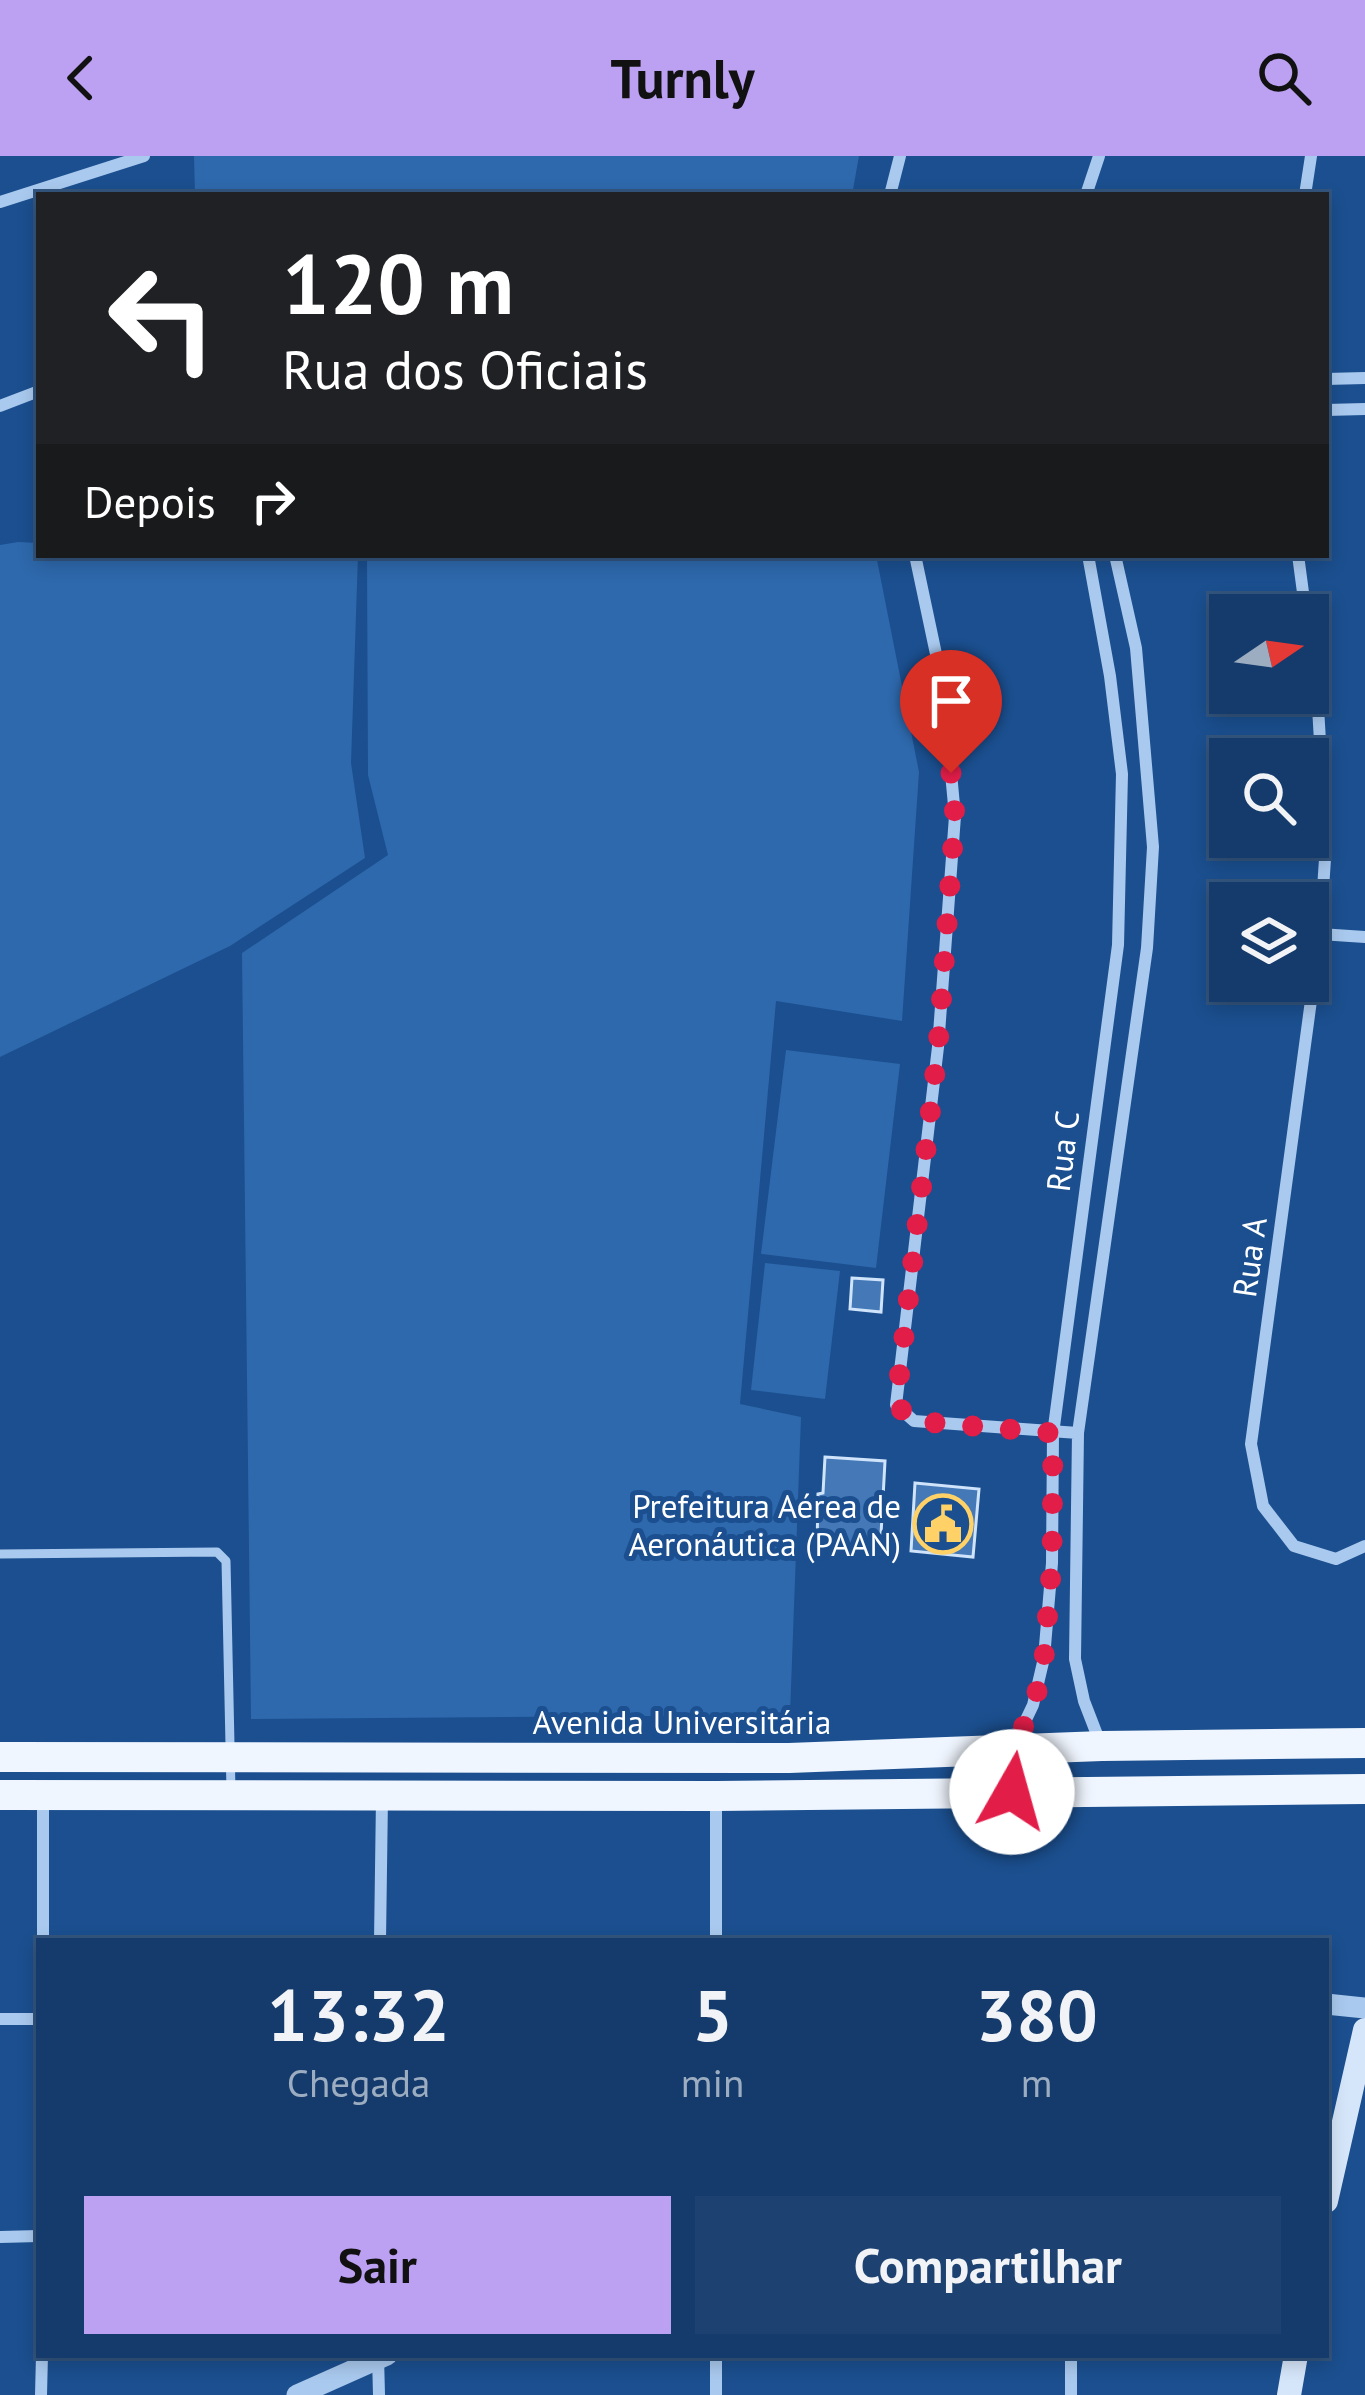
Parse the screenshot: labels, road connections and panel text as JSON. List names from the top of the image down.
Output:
{
  "streets": {
    "main road": ["Avenida Universitária"],
    "street": ["Rua C", "Rua A"]
  },
  "crossings": [
    ["Rua C", "Avenida Universitária"]
  ],
  "places": {
    "public building": ["Prefeitura Aérea de Aeronáutica (PAAN)"]
  },
  "north": "right",
  "page": {
    "header": "Turnly",
    "turn": ["120 m", "Rua dos Oficiais"],
    "then": "Depois",
    "eta": [
      "13:32",
      "Chegada",
      "5",
      "min",
      "380",
      "m"
    ],
    "buttons": ["Sair", "Compartilhar"]
  }
}
